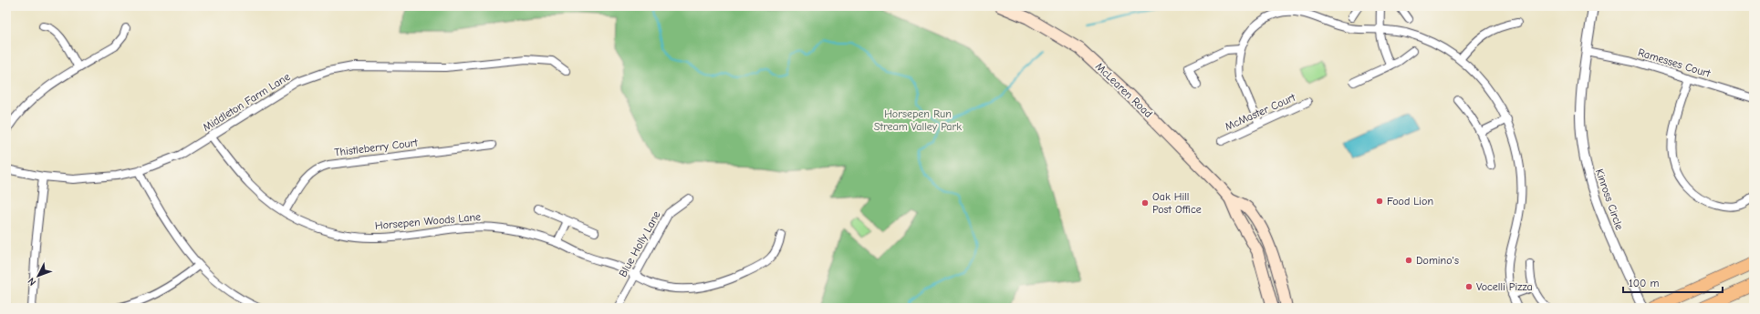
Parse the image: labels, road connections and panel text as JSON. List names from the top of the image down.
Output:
{
  "streets": {
    "main road": ["McLearen Road"],
    "street": [
      "Ramesses Court",
      "Middleton Farm Lane",
      "McMaster Court",
      "Thistleberry Court",
      "Kinross Circle",
      "Horsepen Woods Lane",
      "Blue Holly Lane"
    ]
  },
  "crossings": [
    ["Ramesses Court", "Kinross Circle"],
    ["Middleton Farm Lane", "Horsepen Woods Lane"],
    ["Thistleberry Court", "Horsepen Woods Lane"],
    ["Horsepen Woods Lane", "Blue Holly Lane"]
  ],
  "parks": ["Horsepen Run Stream Valley Park"],
  "places": [
    "Food Lion",
    "Oak Hill Post Office",
    "Domino's",
    "Vocelli Pizza"
  ],
  "scale_bar": "100 m",
  "north": "bottom left"
}
